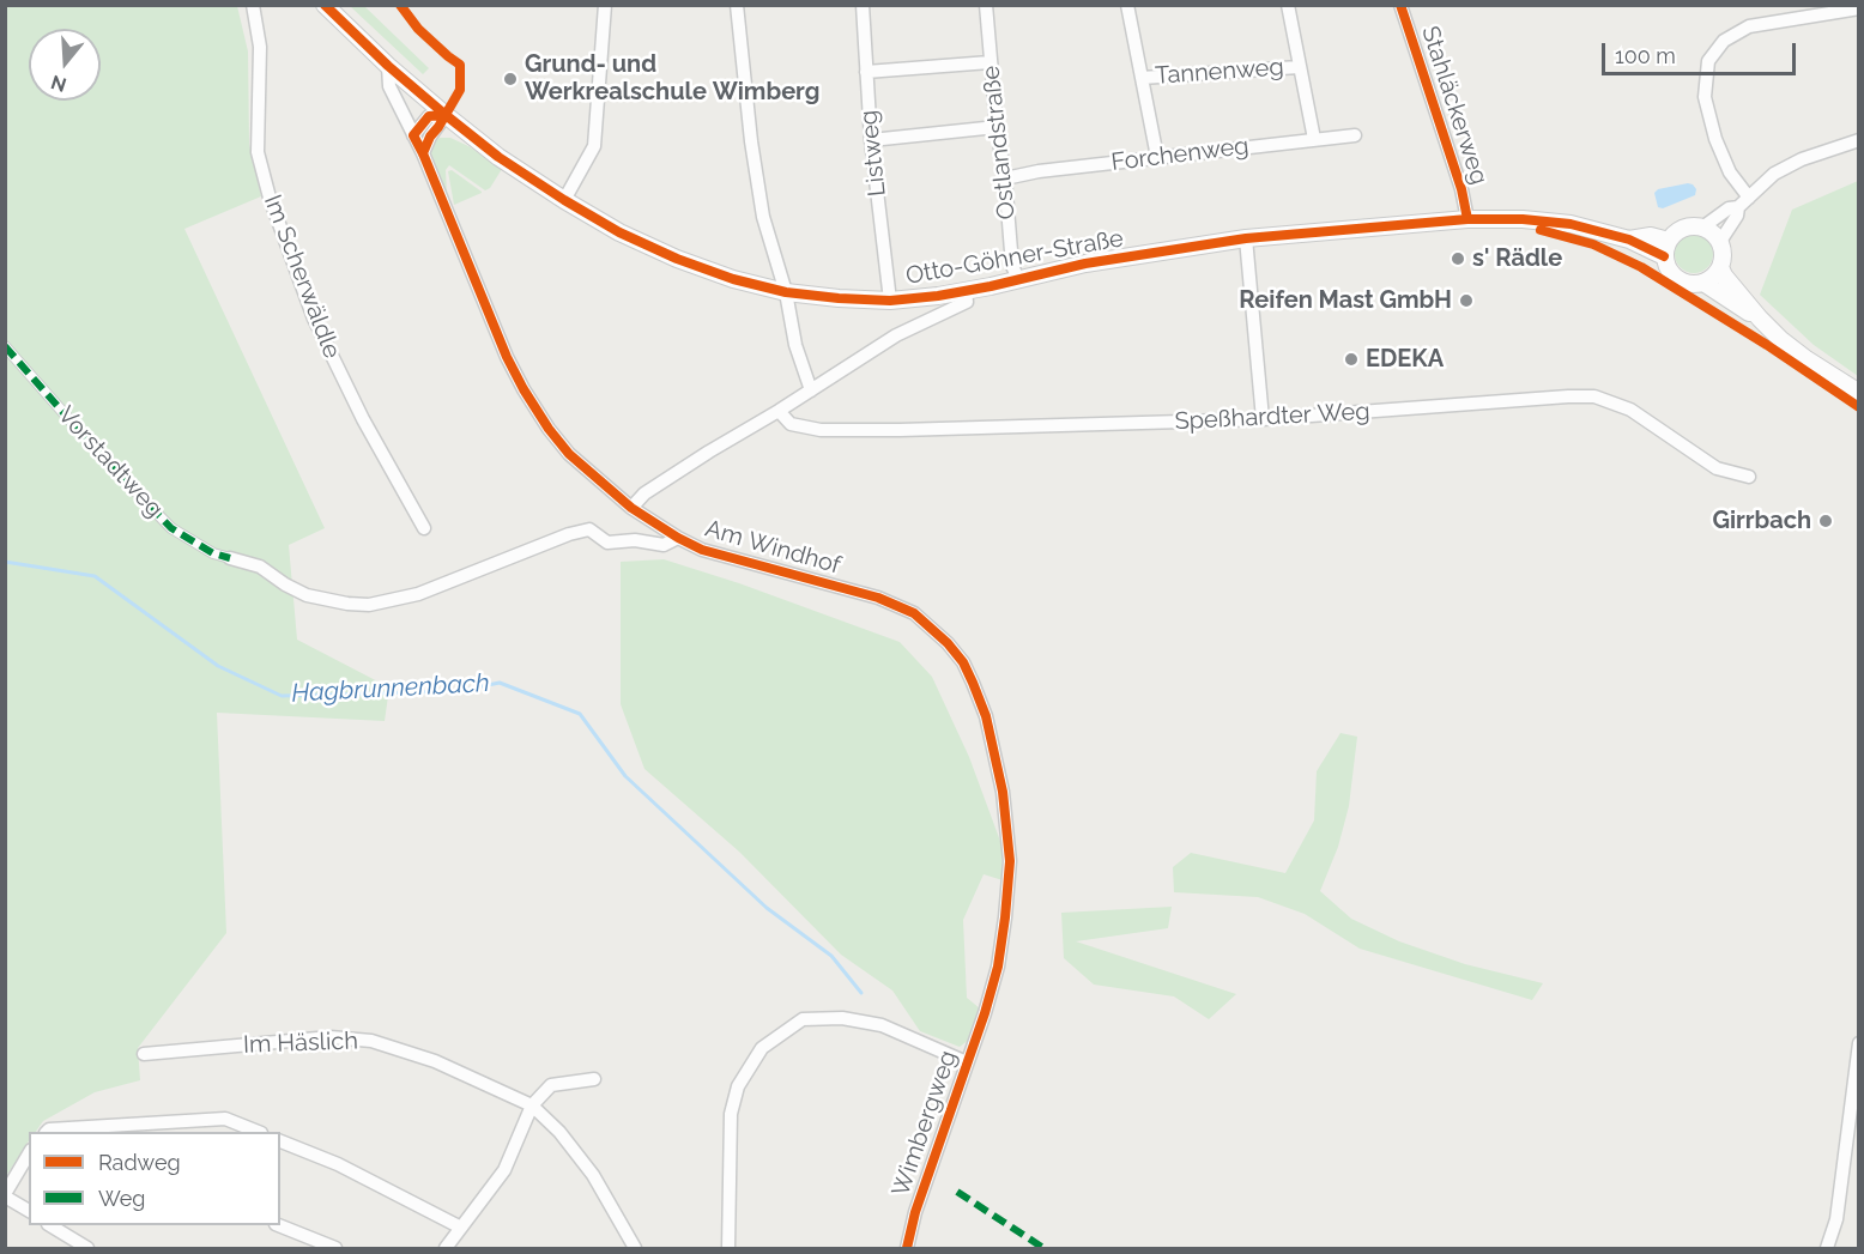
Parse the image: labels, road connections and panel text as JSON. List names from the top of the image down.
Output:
{
  "streets": {
    "street": [
      "Tannenweg",
      "Stahläckerweg",
      "Ostlandstraße",
      "Listweg",
      "Forchenweg",
      "Otto-Göhner-Straße",
      "Im Scherwäldle",
      "Speßhardter Weg",
      "Vorstadtweg",
      "Am Windhof",
      "Im Häslich",
      "Wimbergweg"
    ]
  },
  "crossings": [
    ["Stahläckerweg", "Otto-Göhner-Straße"],
    ["Ostlandstraße", "Forchenweg"],
    ["Ostlandstraße", "Otto-Göhner-Straße"],
    ["Listweg", "Otto-Göhner-Straße"],
    ["Otto-Göhner-Straße", "Am Windhof"],
    ["Vorstadtweg", "Am Windhof"],
    ["Am Windhof", "Wimbergweg"]
  ],
  "water": ["Hagbrunnenbach"],
  "places": [
    "Grund- und Werkrealschule Wimberg",
    "s' Rädle",
    "Reifen Mast GmbH",
    "EDEKA",
    "Girrbach"
  ],
  "legend": ["Radweg", "Weg"],
  "scale_bar": "100 m",
  "north": "bottom"
}
